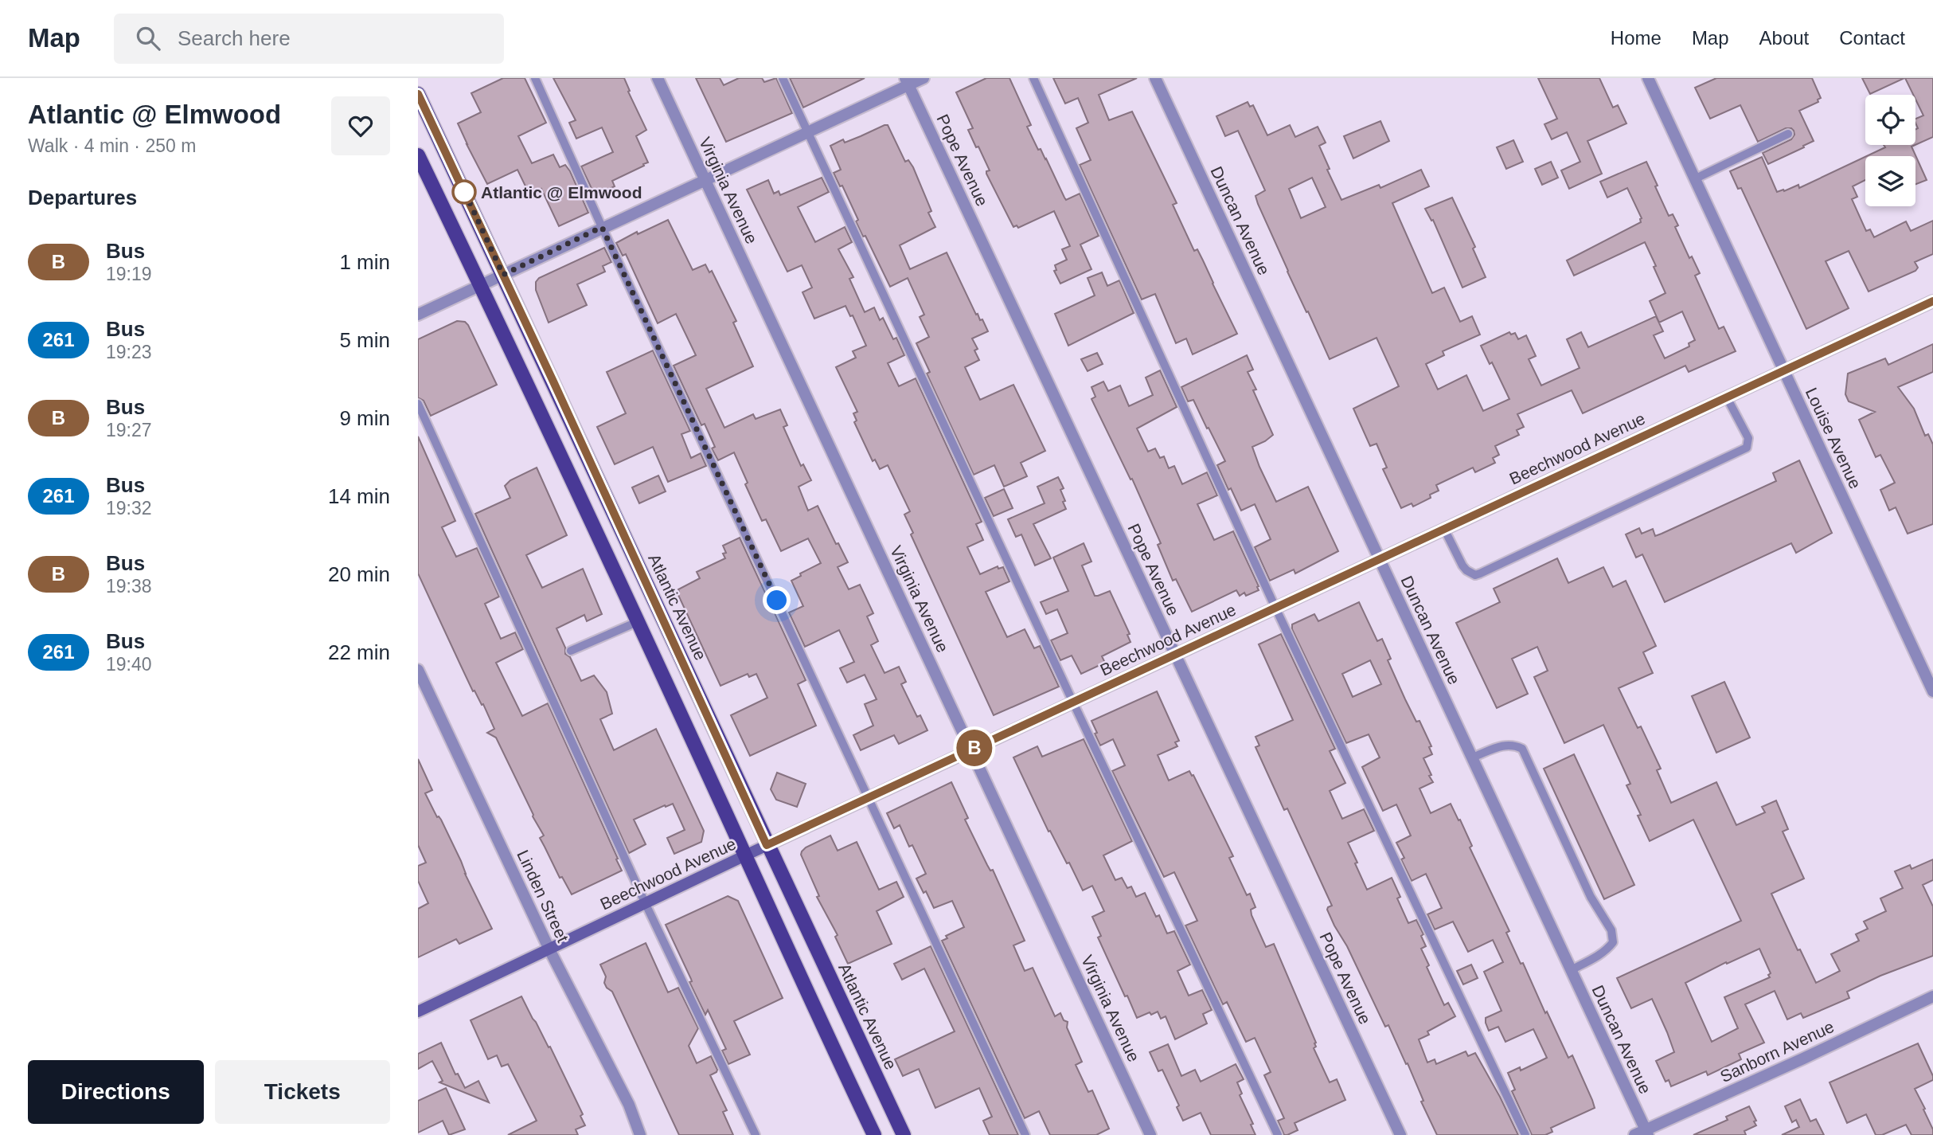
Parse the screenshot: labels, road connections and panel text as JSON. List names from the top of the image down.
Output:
{
  "streets": {
    "main road": ["Atlantic Avenue"],
    "street": [
      "Pope Avenue",
      "Virginia Avenue",
      "Duncan Avenue",
      "Louise Avenue",
      "Beechwood Avenue",
      "Linden Street",
      "Sanborn Avenue"
    ]
  },
  "crossings": [
    ["Pope Avenue", "Beechwood Avenue"],
    ["Virginia Avenue", "Beechwood Avenue"],
    ["Duncan Avenue", "Beechwood Avenue"],
    ["Duncan Avenue", "Sanborn Avenue"],
    ["Louise Avenue", "Beechwood Avenue"],
    ["Beechwood Avenue", "Atlantic Avenue"],
    ["Beechwood Avenue", "Linden Street"]
  ],
  "places": ["Atlantic @ Elmwood"],
  "lines": ["bus line B"],
  "page": {
    "header": "Map",
    "search": "Search here",
    "nav": [
      "Home",
      "Map",
      "About",
      "Contact"
    ],
    "heading": [
      ["Atlantic @ Elmwood", "Walk · 4 min · 250 m"],
      "Departures"
    ],
    "on_map": "B",
    "list": [
      {
        "mark": "B",
        "name": "Bus",
        "note": "19:19",
        "value": "1 min"
      },
      {
        "mark": "261",
        "name": "Bus",
        "note": "19:23",
        "value": "5 min"
      },
      {
        "mark": "B",
        "name": "Bus",
        "note": "19:27",
        "value": "9 min"
      },
      {
        "mark": "261",
        "name": "Bus",
        "note": "19:32",
        "value": "14 min"
      },
      {
        "mark": "B",
        "name": "Bus",
        "note": "19:38",
        "value": "20 min"
      },
      {
        "mark": "261",
        "name": "Bus",
        "note": "19:40",
        "value": "22 min"
      }
    ],
    "buttons": ["Directions", "Tickets"]
  }
}
